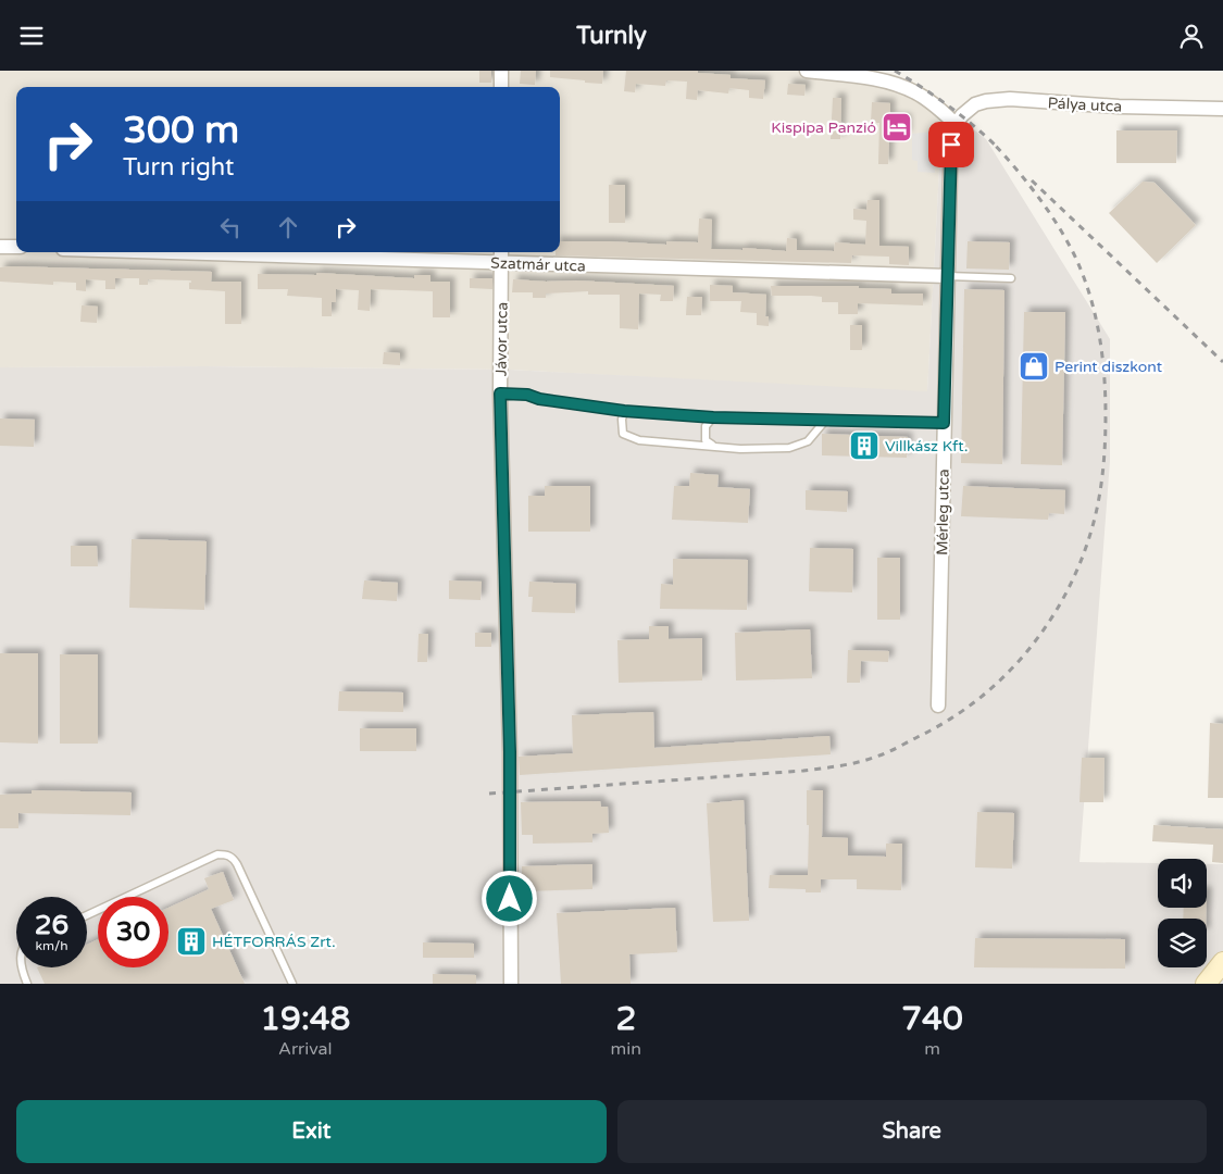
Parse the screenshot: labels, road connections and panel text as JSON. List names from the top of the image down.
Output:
{
  "streets": {
    "street": [
      "Pálya utca",
      "Szatmár utca",
      "Jávor utca",
      "Mérleg utca"
    ]
  },
  "crossings": [
    ["Pálya utca", "Mérleg utca"],
    ["Szatmár utca", "Jávor utca"],
    ["Szatmár utca", "Mérleg utca"]
  ],
  "places": {
    "hotel": ["Kispipa Panzió"],
    "shop": ["Perint diszkont"],
    "building": ["Villkász Kft.", "HÉTFORRÁS Zrt."]
  },
  "page": {
    "header": "Turnly",
    "turn": ["300 m", "Turn right"],
    "speed": "26 km/h",
    "limit": "30",
    "eta": [
      "19:48",
      "Arrival",
      "2",
      "min",
      "740",
      "m"
    ],
    "buttons": ["Exit", "Share"]
  }
}
